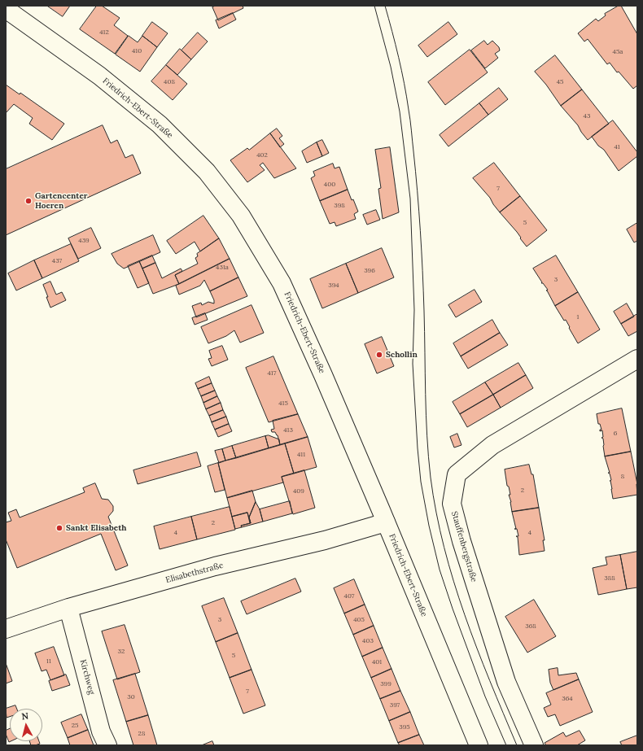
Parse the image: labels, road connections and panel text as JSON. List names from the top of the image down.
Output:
{
  "streets": {
    "street": [
      "Friedrich-Ebert-Straße",
      "Stauffenbergstraße",
      "Elisabethstraße",
      "Kirchweg"
    ]
  },
  "crossings": [
    ["Friedrich-Ebert-Straße", "Elisabethstraße"],
    ["Elisabethstraße", "Kirchweg"]
  ],
  "places": ["Gartencenter Hoeren", "Schollin", "Sankt Elisabeth"],
  "house_numbers": [
    "412",
    "410",
    "45a",
    "408",
    "45",
    "43",
    "41",
    "402",
    "400",
    "7",
    "398",
    "5",
    "439",
    "437",
    "431a",
    "396",
    "3",
    "394",
    "1",
    "417",
    "415",
    "413",
    "6",
    "411",
    "8",
    "2",
    "409",
    "2",
    "4",
    "4",
    "388",
    "407",
    "3",
    "405",
    "368",
    "403",
    "32",
    "5",
    "11",
    "401",
    "399",
    "7",
    "30",
    "364",
    "397",
    "25",
    "395",
    "28"
  ],
  "north": "top"
}
